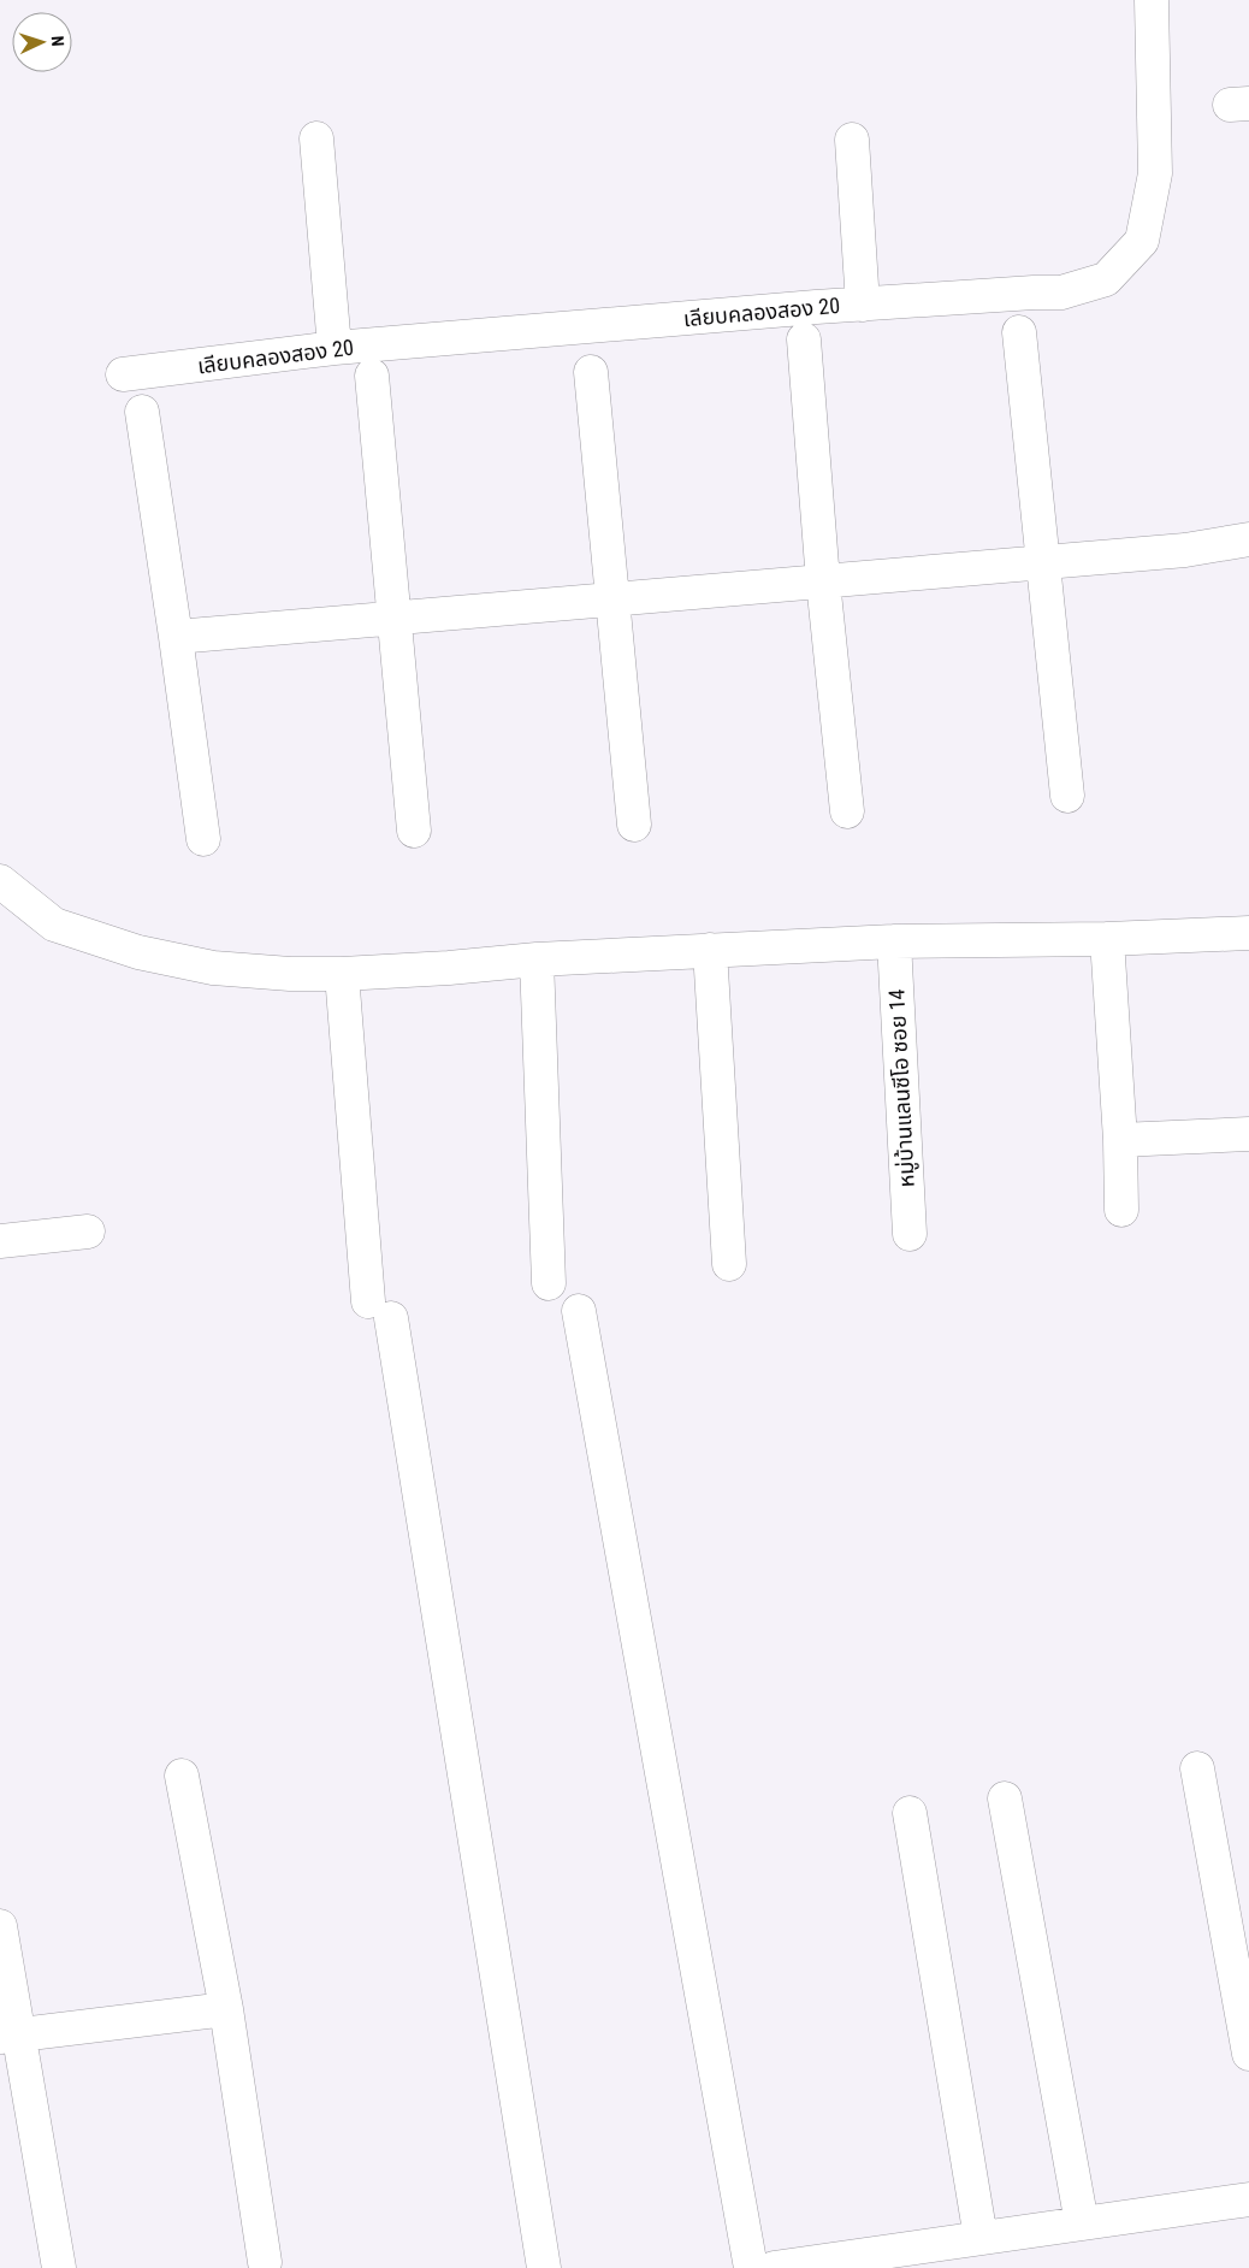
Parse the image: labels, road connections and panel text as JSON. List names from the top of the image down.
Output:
{
  "streets": {
    "street": ["เลียบคลองสอง 20", "หมู่บ้านแลนซีโอ ซอย 14"]
  },
  "north": "right"
}
